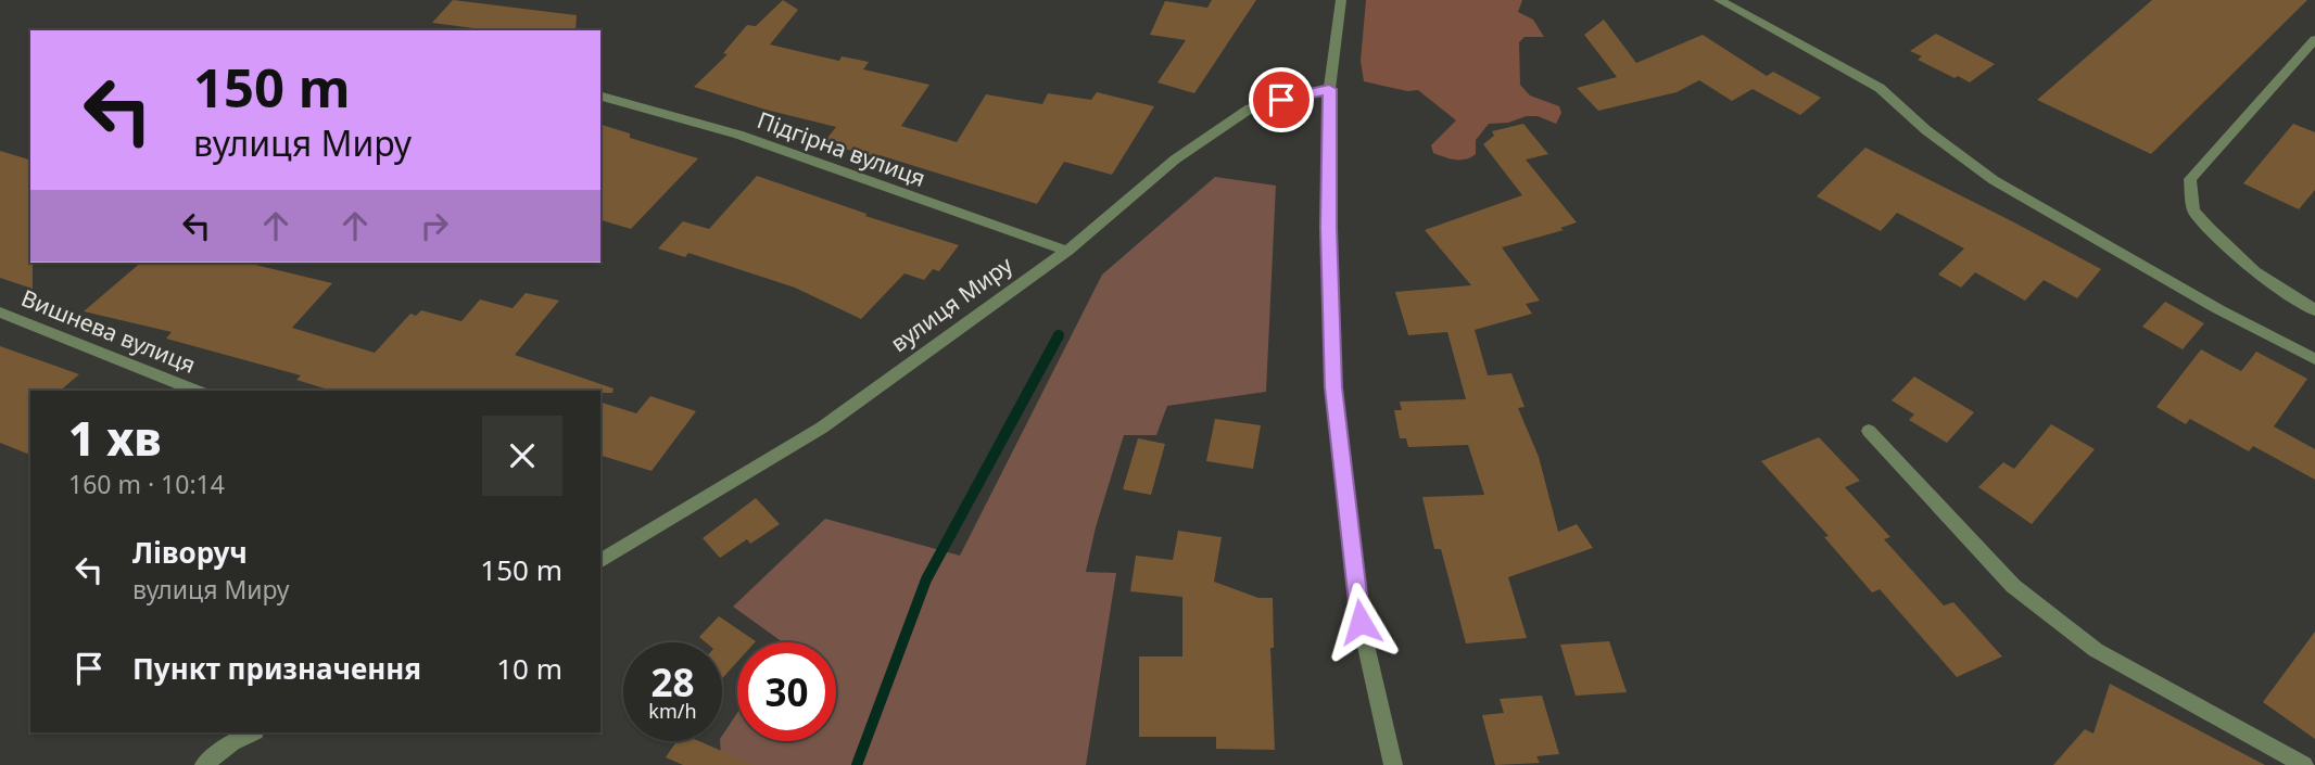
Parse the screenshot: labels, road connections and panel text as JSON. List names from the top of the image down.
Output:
{
  "streets": {
    "street": ["Підгірна вулиця", "вулиця Миру", "Вишнева вулиця"]
  },
  "crossings": [
    ["Підгірна вулиця", "вулиця Миру"]
  ],
  "page": {
    "turn": ["150 m", "вулиця Миру"],
    "heading": ["1 хв", "160 m · 10:14"],
    "list": [
      {
        "name": "Ліворуч",
        "note": "вулиця Миру",
        "value": "150 m"
      },
      {
        "name": "Пункт призначення",
        "value": "10 m"
      }
    ],
    "speed": "28 km/h",
    "limit": "30"
  }
}
